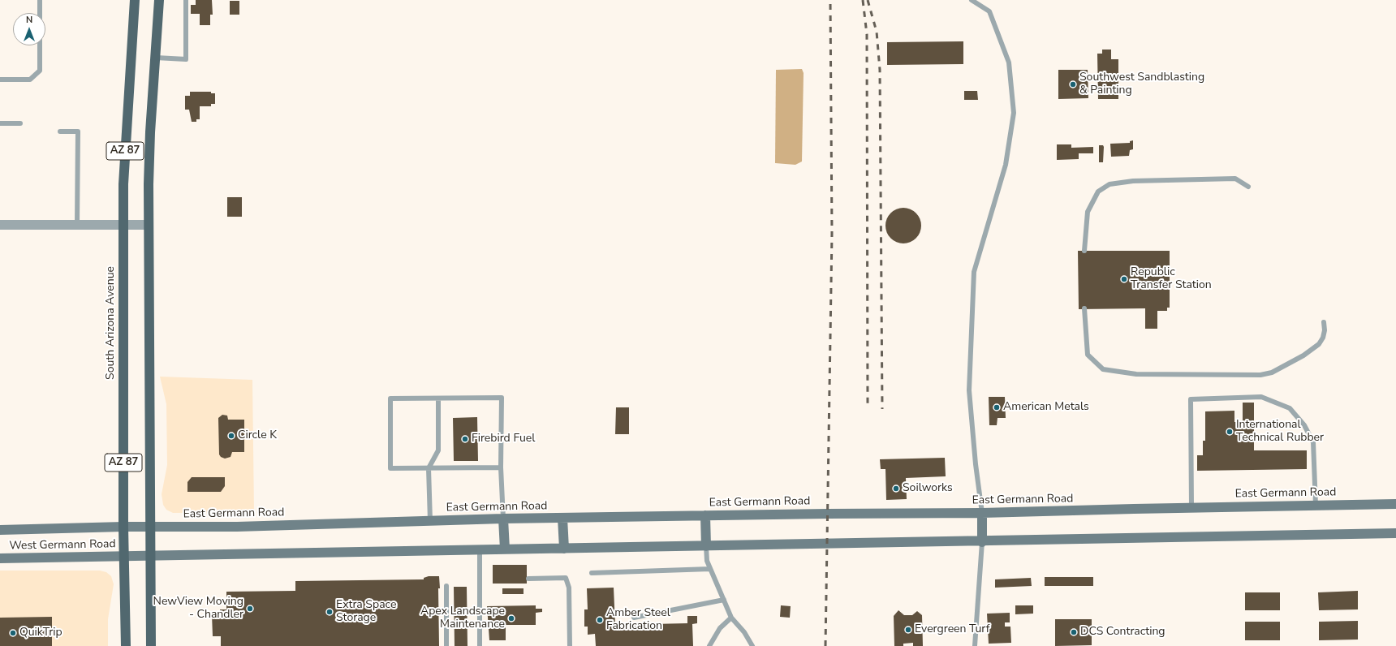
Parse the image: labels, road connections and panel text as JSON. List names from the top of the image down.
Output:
{
  "streets": {
    "main road": [
      "AZ 87",
      "South Arizona Avenue",
      "East Germann Road",
      "West Germann Road"
    ]
  },
  "crossings": [
    ["AZ 87", "East Germann Road"],
    ["South Arizona Avenue", "East Germann Road"],
    ["South Arizona Avenue", "West Germann Road"],
    ["East Germann Road", "West Germann Road"]
  ],
  "places": [
    "Southwest Sandblasting & Painting",
    "Republic Transfer Station",
    "American Metals",
    "International Technical Rubber",
    "Circle K",
    "Firebird Fuel",
    "Soilworks",
    "NewView Moving - Chandler",
    "Extra Space Storage",
    "Apex Landscape Maintenance",
    "Amber Steel Fabrication",
    "Evergreen Turf",
    "DCS Contracting",
    "QuikTrip"
  ],
  "north": "top"
}
